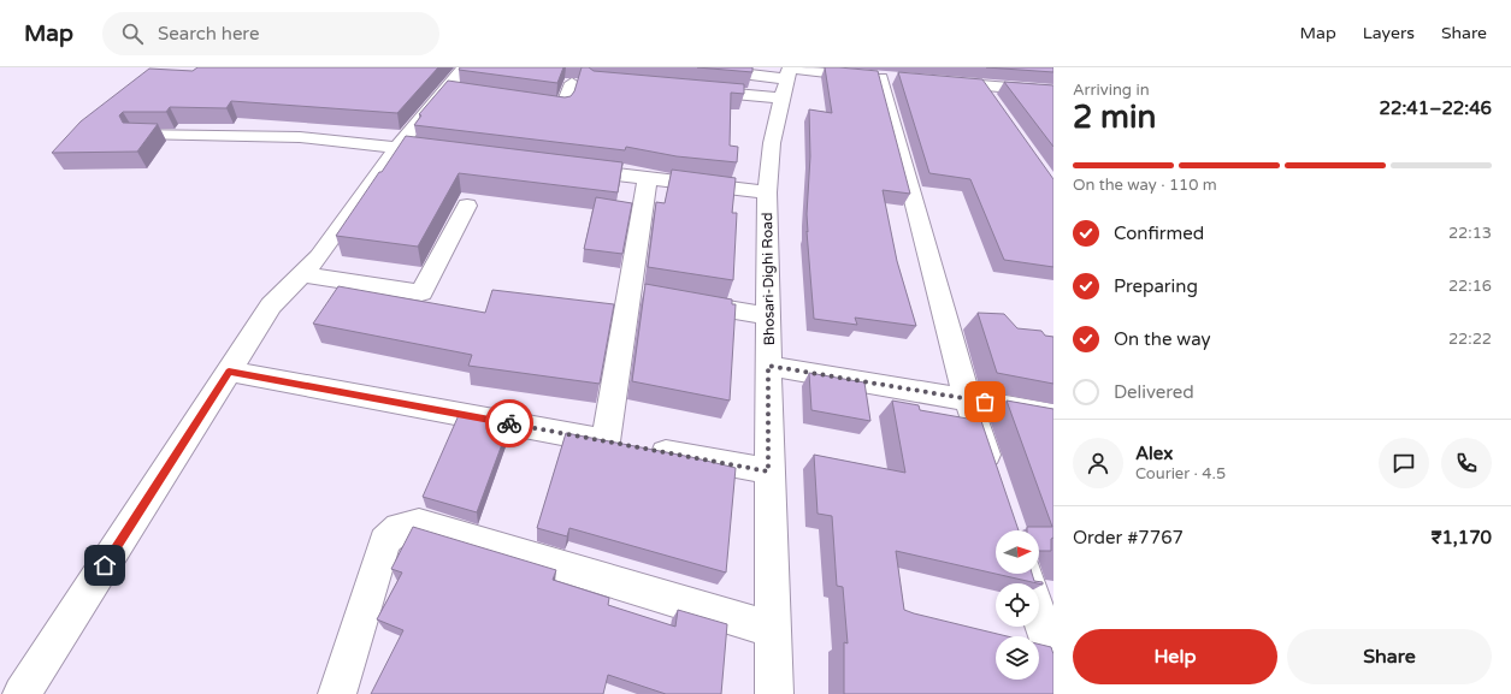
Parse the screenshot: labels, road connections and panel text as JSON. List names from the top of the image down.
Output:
{
  "streets": {
    "street": ["Bhosari-Dighi Road"]
  },
  "north": "right",
  "page": {
    "header": "Map",
    "search": "Search here",
    "nav": ["Map", "Layers", "Share"],
    "heading": ["2 min", "Arriving in", "22:41–22:46"],
    "panel": [
      "Alex",
      "Courier · 4.5",
      "Order #7767",
      "₹1,170"
    ],
    "bar": "On the way · 110 m",
    "list": [
      ["Confirmed", "22:13"],
      ["Preparing", "22:16"],
      ["On the way", "22:22"],
      "Delivered"
    ],
    "buttons": ["Help", "Share"]
  }
}
